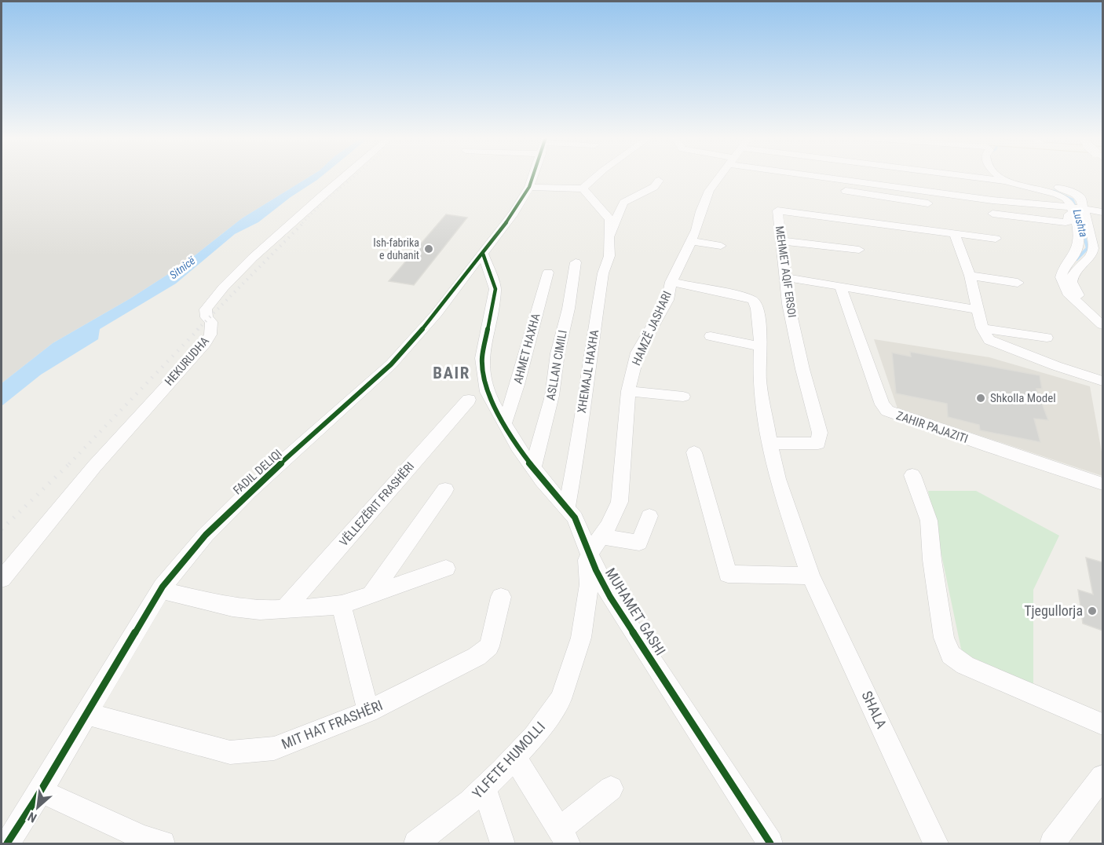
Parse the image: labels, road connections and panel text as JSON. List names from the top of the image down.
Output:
{
  "streets": {
    "street": [
      "MEHMET AQIF ERSOI",
      "HAMZË JASHARI",
      "AHMET HAXHA",
      "HEKURUDHA",
      "ASLLAN CIMILI",
      "XHEMAJL HAXHA",
      "ZAHIR PAJAZITI",
      "FADIL DELIQI",
      "VËLLEZËRIT FRASHËRI",
      "MUHAMET GASHI",
      "SHALA",
      "MIT HAT FRASHËRI",
      "YLFETE HUMOLLI"
    ]
  },
  "crossings": [
    ["MEHMET AQIF ERSOI", "SHALA"],
    ["HAMZË JASHARI", "MUHAMET GASHI"],
    ["HAMZË JASHARI", "SHALA"],
    ["HAMZË JASHARI", "YLFETE HUMOLLI"],
    ["AHMET HAXHA", "MUHAMET GASHI"],
    ["ASLLAN CIMILI", "MUHAMET GASHI"],
    ["XHEMAJL HAXHA", "MUHAMET GASHI"],
    ["FADIL DELIQI", "MUHAMET GASHI"],
    ["FADIL DELIQI", "MIT HAT FRASHËRI"],
    ["MUHAMET GASHI", "YLFETE HUMOLLI"]
  ],
  "districts": ["BAIR"],
  "water": ["Lushta", "Sitnicë"],
  "places": ["Ish-fabrika e duhanit", "Shkolla Model", "Tjegullorja"],
  "north": "bottom left"
}
